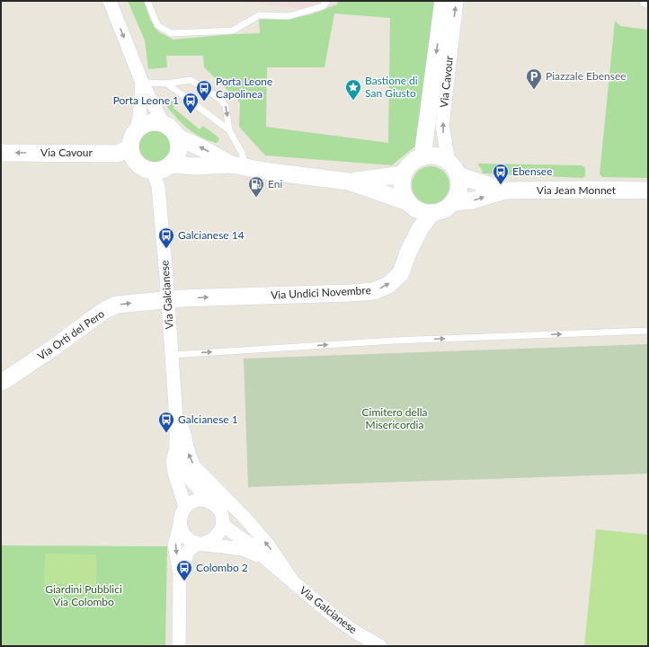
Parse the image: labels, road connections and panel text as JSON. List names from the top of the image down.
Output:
{
  "streets": {
    "street": [
      "Via Cavour",
      "Via Jean Monnet",
      "Via Undici Novembre",
      "Via Galcianese",
      "Via Orti del Pero"
    ]
  },
  "crossings": [
    ["Via Cavour", "Via Jean Monnet"],
    ["Via Cavour", "Via Undici Novembre"],
    ["Via Cavour", "Via Galcianese"],
    ["Via Jean Monnet", "Via Undici Novembre"],
    ["Via Undici Novembre", "Via Galcianese"],
    ["Via Undici Novembre", "Via Orti del Pero"],
    ["Via Galcianese", "Via Orti del Pero"]
  ],
  "one_way": ["Via Orti del Pero"],
  "parks": ["Cimitero della Misericordia", "Giardini Pubblici Via Colombo"],
  "places": {
    "parking": ["Piazzale Ebensee"],
    "place": ["Bastione di San Giusto"],
    "bus stop": [
      "Porta Leone Capolinea",
      "Porta Leone 1",
      "Ebensee",
      "Galcianese 14",
      "Galcianese 1",
      "Colombo 2"
    ],
    "fuel station": ["Eni"]
  }
}
